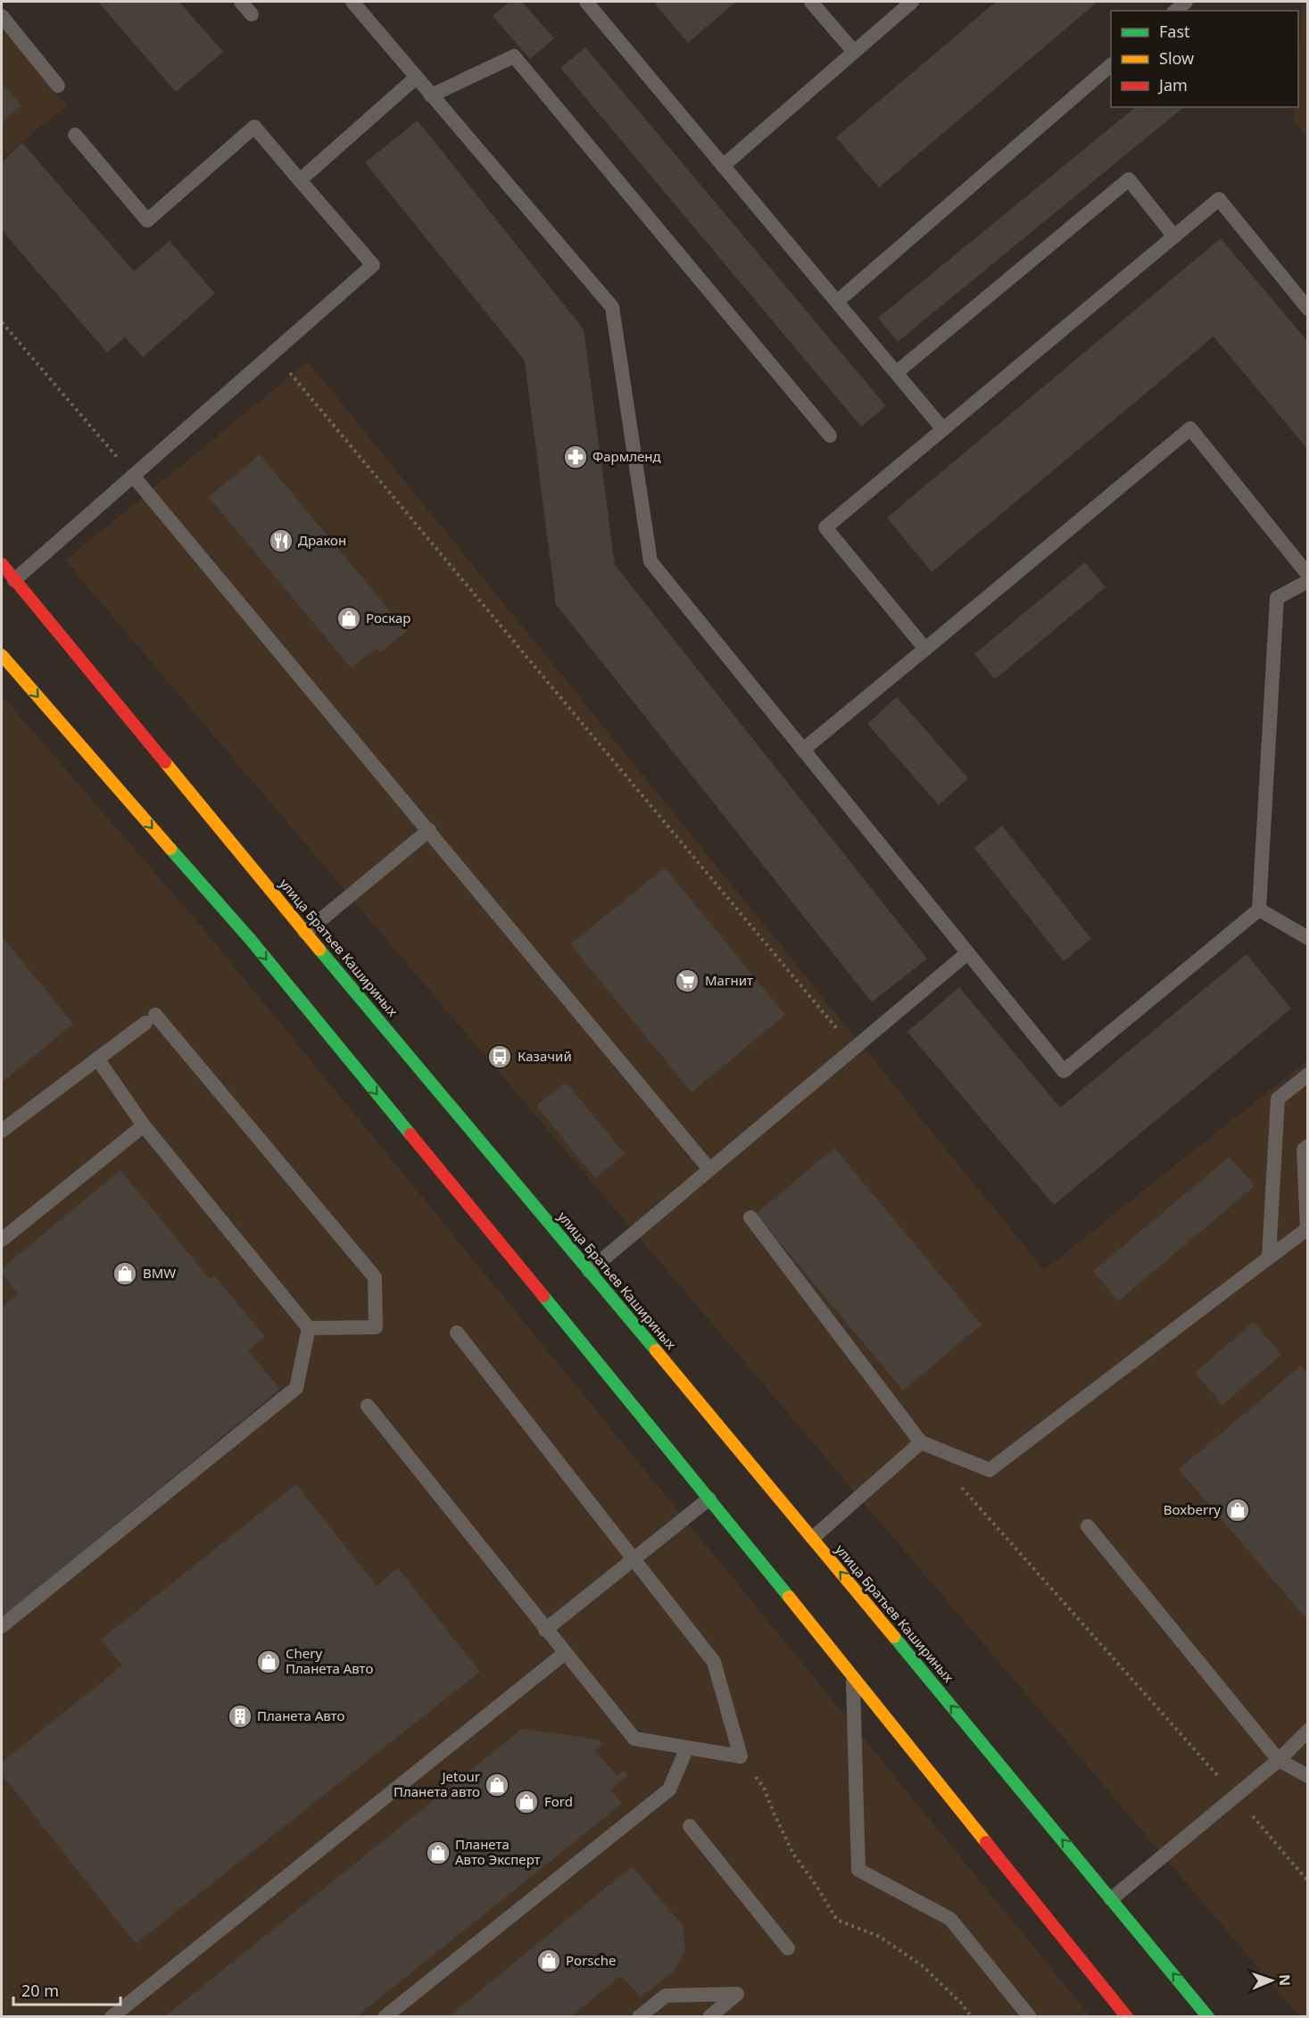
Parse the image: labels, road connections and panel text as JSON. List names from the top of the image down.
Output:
{
  "streets": {
    "main road": ["улица Братьев Кашириных"]
  },
  "places": {
    "pharmacy": ["Фармленд"],
    "restaurant": ["Дракон"],
    "shop": [
      "Роскар",
      "BMW",
      "Boxberry",
      "Chery Планета Авто",
      "Jetour Планета авто",
      "Ford",
      "Планета Авто Эксперт",
      "Porsche"
    ],
    "supermarket": ["Магнит"],
    "bus stop": ["Казачий"],
    "building": ["Планета Авто"]
  },
  "legend": ["Fast", "Slow", "Jam"],
  "scale_bar": "20 m",
  "north": "right"
}
